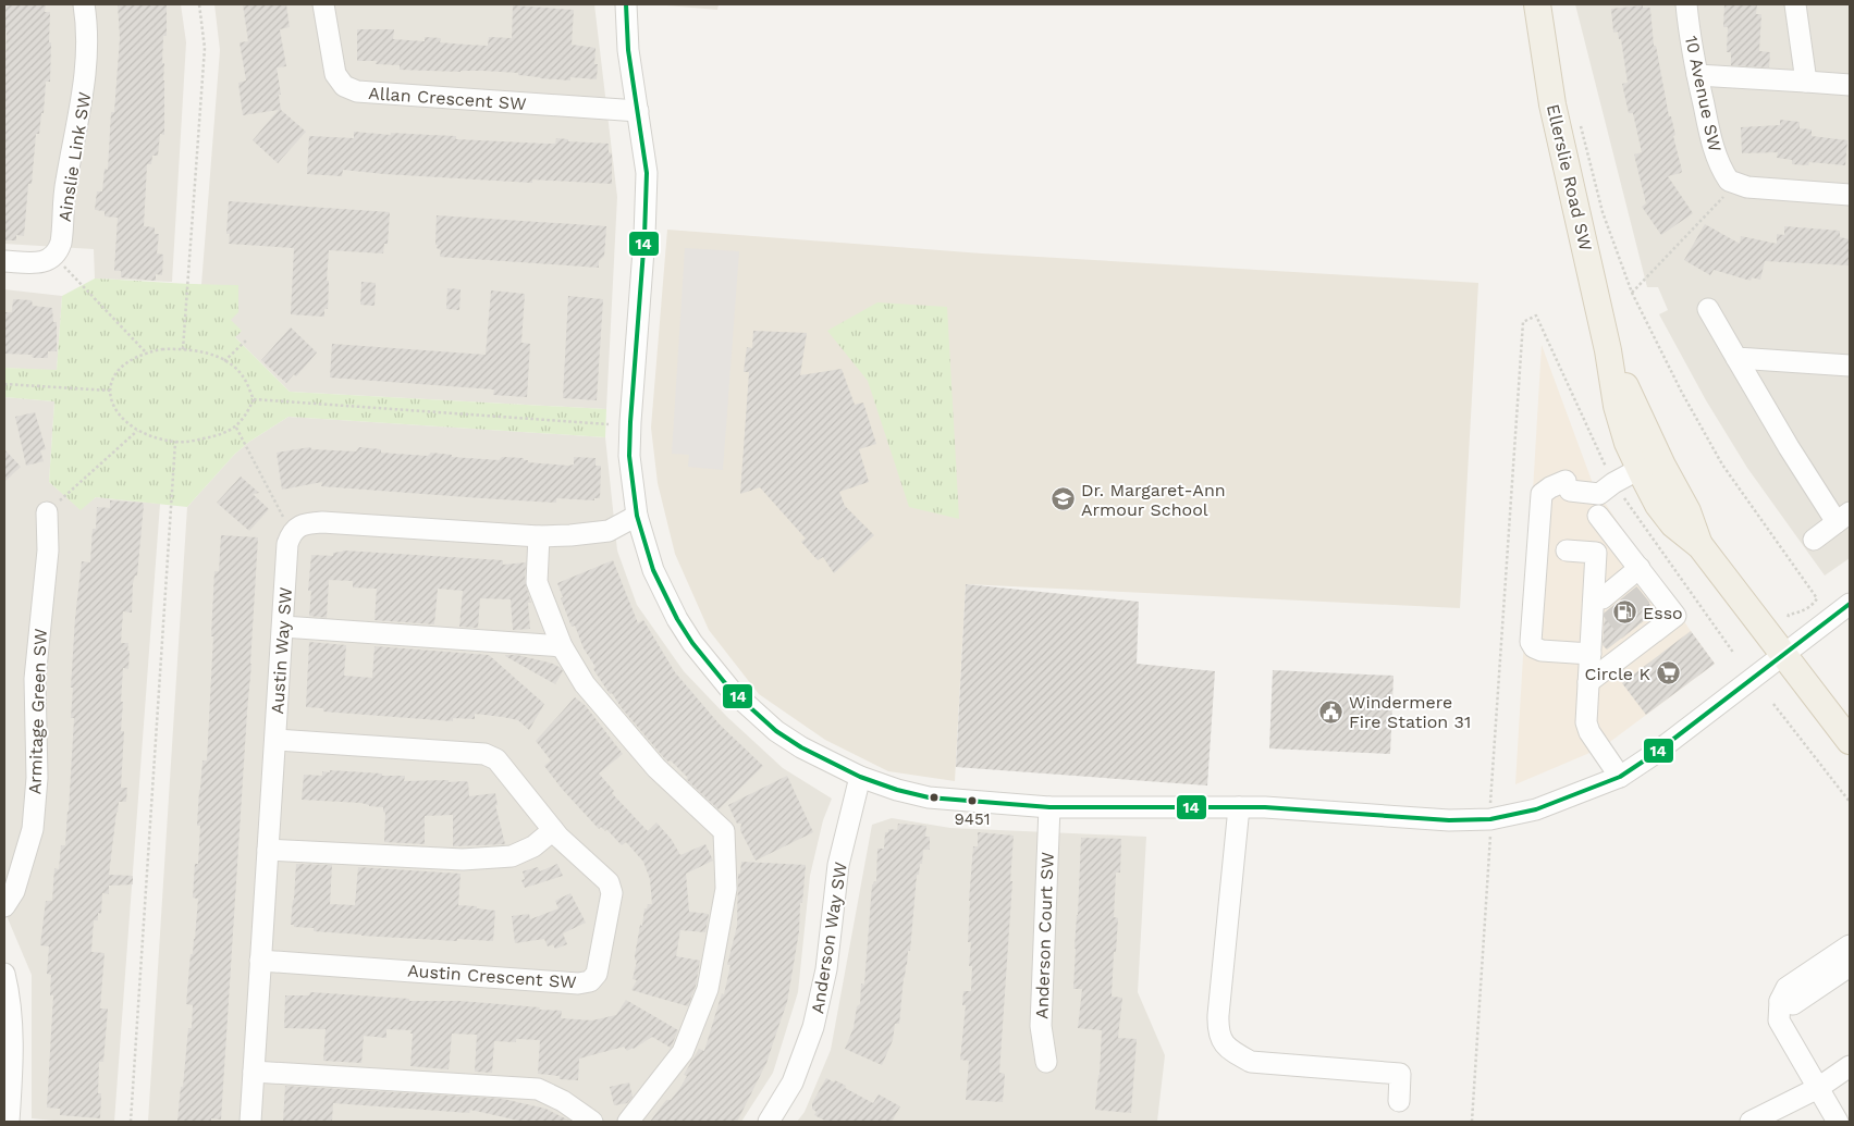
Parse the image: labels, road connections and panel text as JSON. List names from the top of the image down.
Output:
{
  "streets": {
    "main road": ["Ellerslie Road SW"],
    "street": [
      "10 Avenue SW",
      "Allan Crescent SW",
      "Ainslie Link SW",
      "Austin Way SW",
      "Armitage Green SW",
      "Anderson Court SW",
      "Anderson Way SW",
      "Austin Crescent SW"
    ]
  },
  "crossings": [
    ["Austin Way SW", "Austin Crescent SW"]
  ],
  "places": {
    "school or university": ["Dr. Margaret-Ann Armour School"],
    "fuel station": ["Esso"],
    "supermarket": ["Circle K"],
    "public building": ["Windermere Fire Station 31"],
    "other": ["9451"]
  },
  "lines": ["transit line 14"]
}
